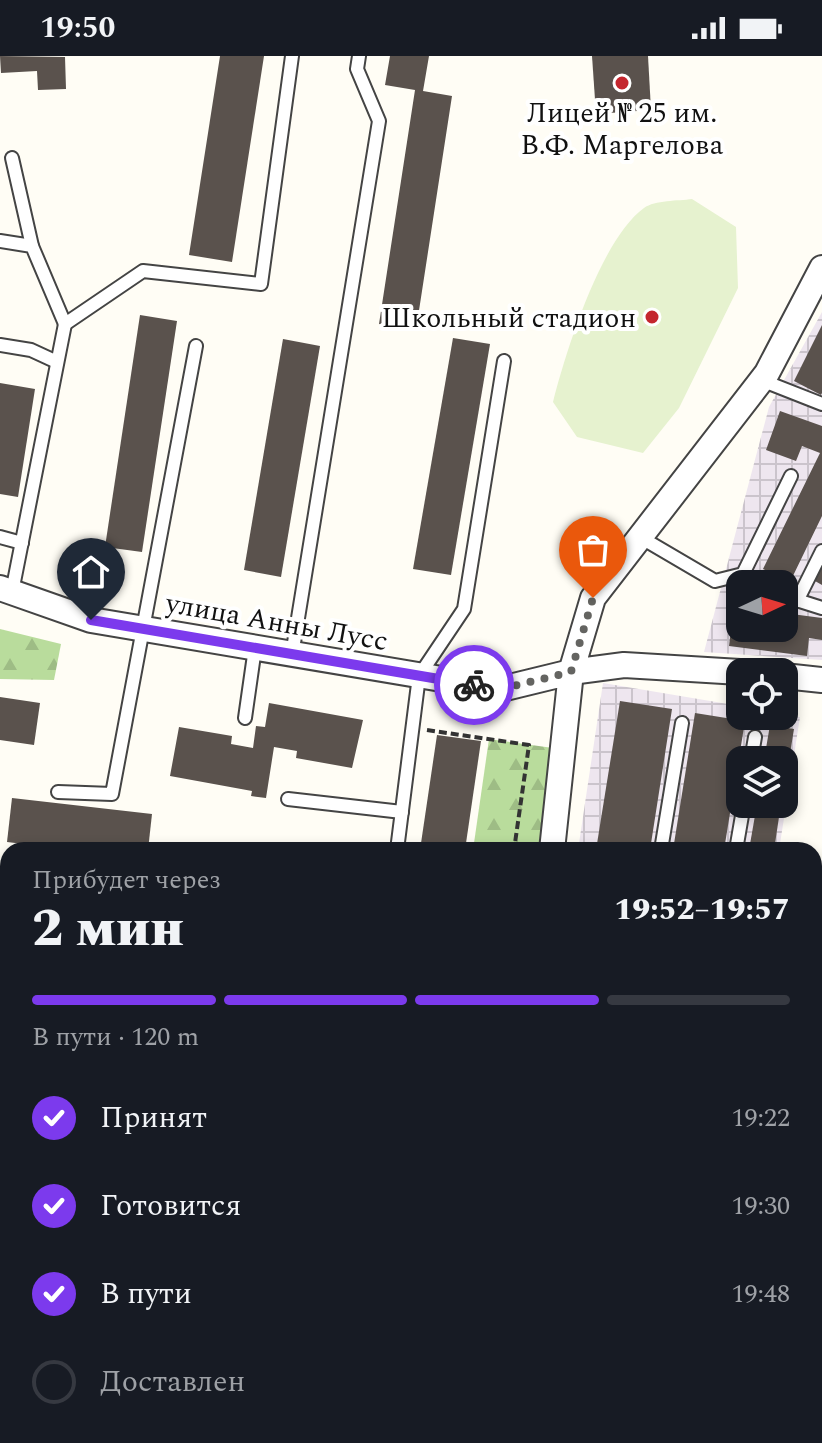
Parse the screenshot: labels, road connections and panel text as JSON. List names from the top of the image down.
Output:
{
  "streets": {
    "street": ["улица Анны Лусс"]
  },
  "places": ["Лицей № 25 им. В.Ф. Маргелова", "Школьный стадион"],
  "north": "right",
  "page": {
    "status": "19:50",
    "heading": ["2 мин", "Прибудет через", "19:52–19:57"],
    "bar": "В пути · 120 m",
    "list": [
      ["Принят", "19:22"],
      ["Готовится", "19:30"],
      ["В пути", "19:48"],
      "Доставлен"
    ]
  }
}
